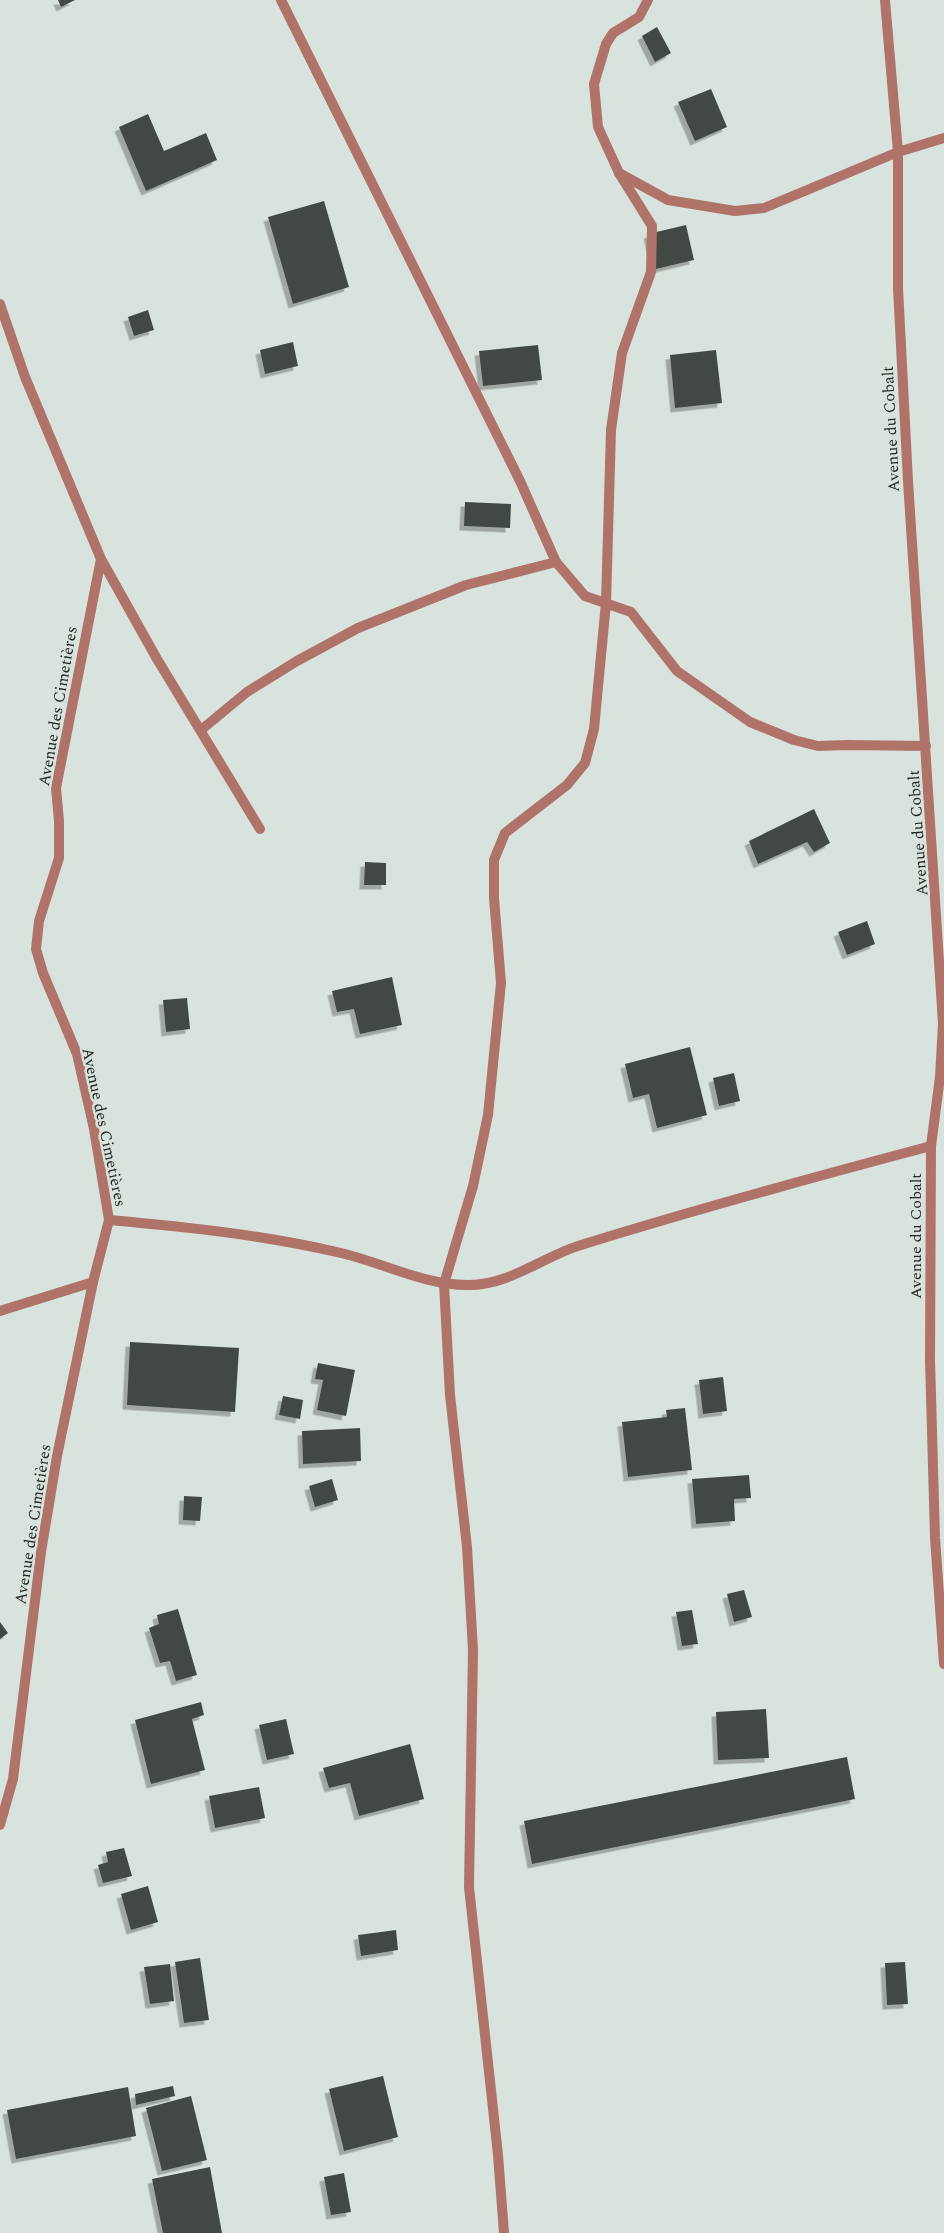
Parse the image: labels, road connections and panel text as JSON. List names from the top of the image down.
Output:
{
  "streets": {
    "street": ["Avenue du Cobalt", "Avenue des Cimetières"]
  }
}
